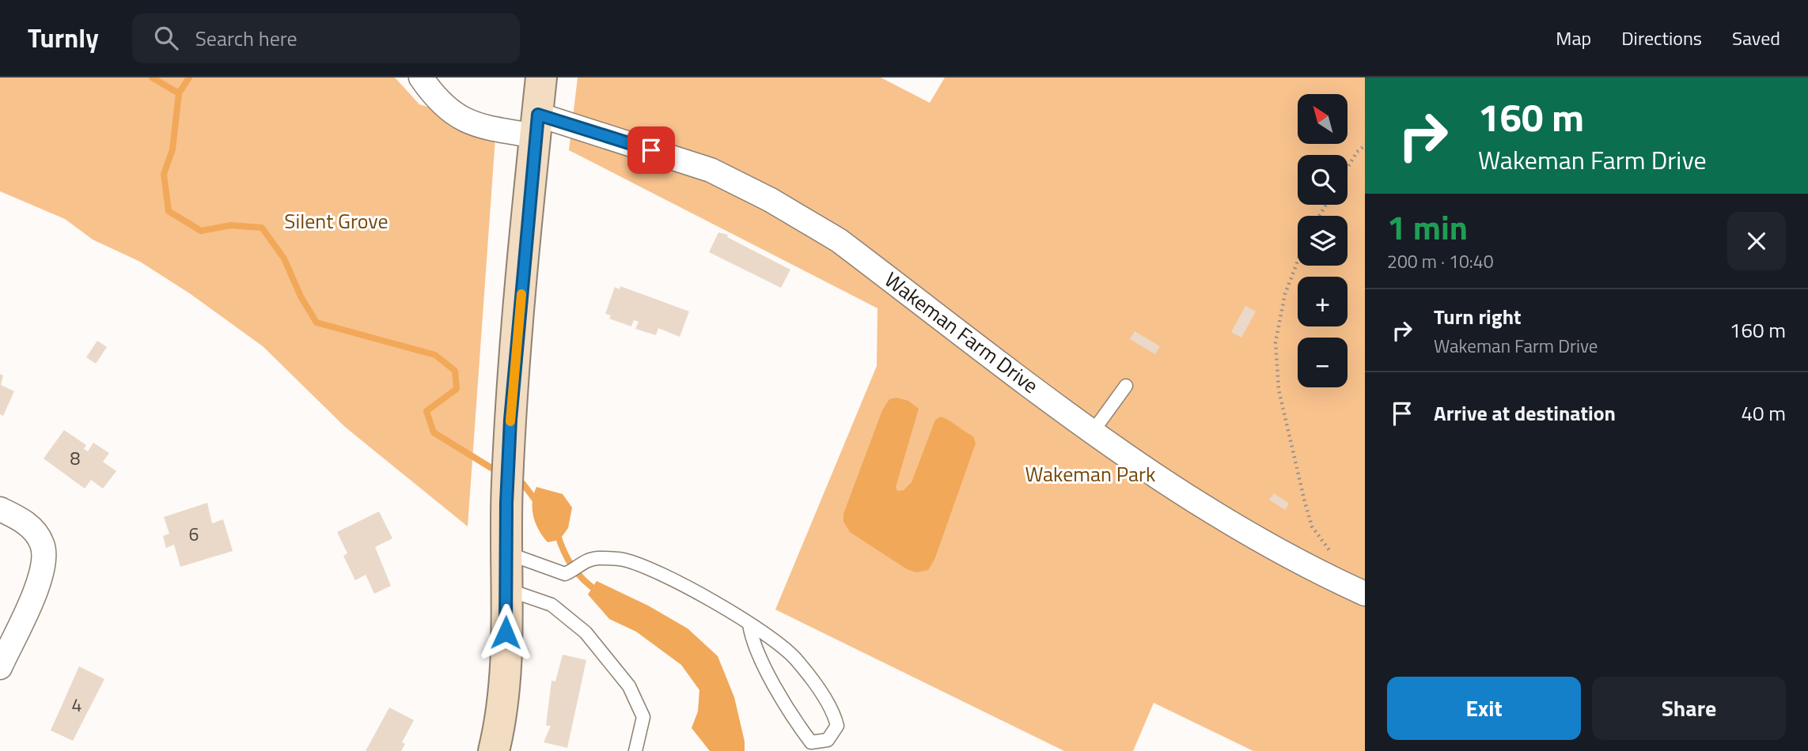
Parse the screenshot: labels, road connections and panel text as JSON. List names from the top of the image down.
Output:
{
  "streets": {
    "street": ["Wakeman Farm Drive"]
  },
  "parks": ["Silent Grove", "Wakeman Park"],
  "house_numbers": ["8", "6", "4"],
  "north": "top left",
  "page": {
    "header": "Turnly",
    "search": "Search here",
    "nav": ["Map", "Directions", "Saved"],
    "turn": ["160 m", "Wakeman Farm Drive"],
    "map_buttons": ["+", "−"],
    "heading": ["1 min", "200 m · 10:40"],
    "list": [
      {
        "name": "Turn right",
        "note": "Wakeman Farm Drive",
        "value": "160 m"
      },
      {
        "name": "Arrive at destination",
        "value": "40 m"
      }
    ],
    "buttons": ["Exit", "Share"]
  }
}
